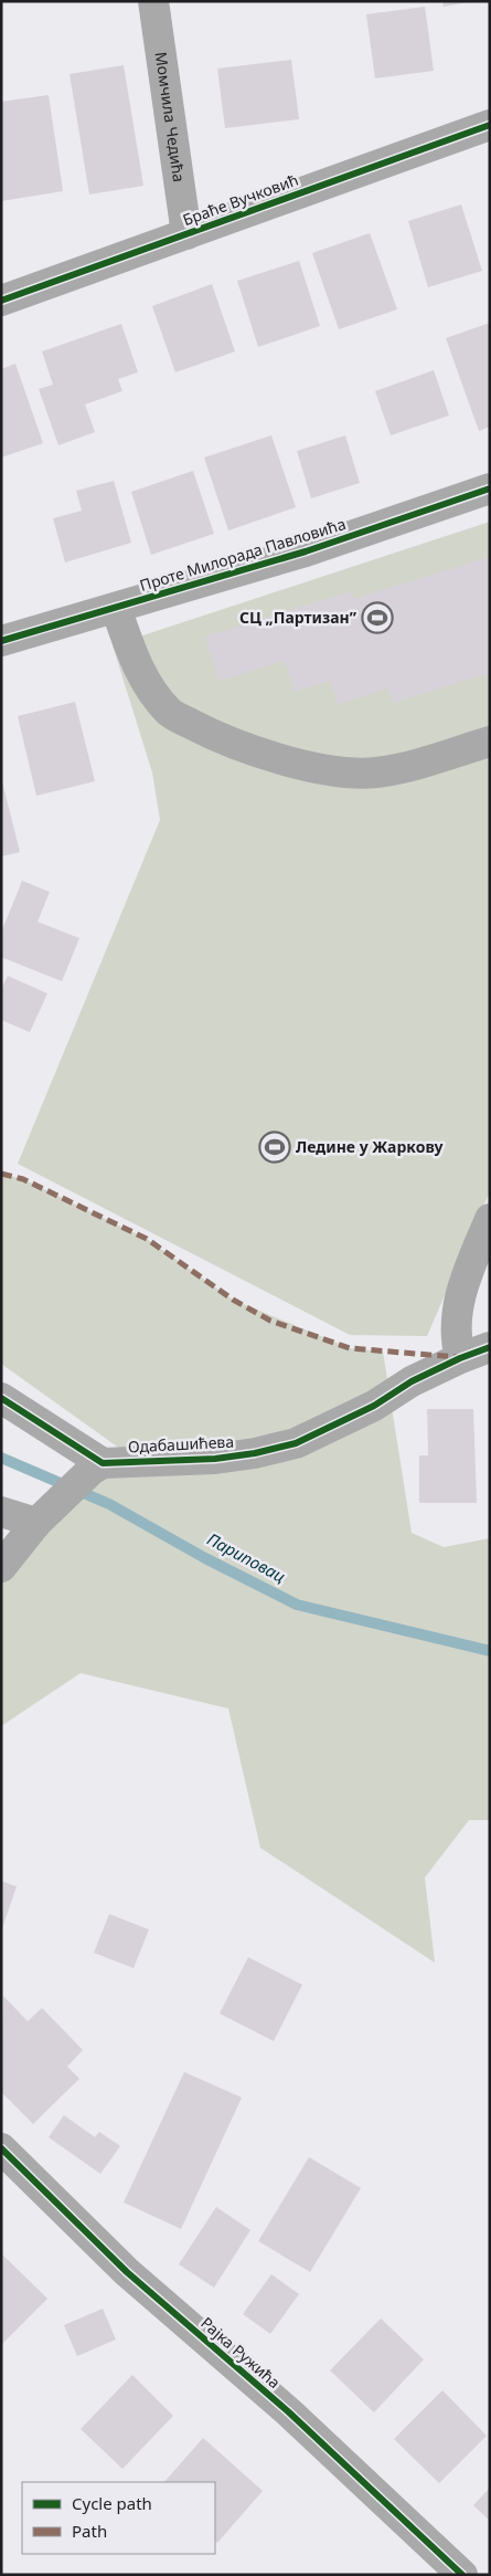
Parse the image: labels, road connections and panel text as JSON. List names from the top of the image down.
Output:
{
  "streets": {
    "street": [
      "Момчила Чедића",
      "Браће Вучковић",
      "Проте Милорада Павловића",
      "Одабашићева",
      "Рајка Ружића"
    ]
  },
  "crossings": [
    ["Момчила Чедића", "Браће Вучковић"]
  ],
  "water": ["Париповац"],
  "places": {
    "sports": ["СЦ „Партизан”", "Ледине у Жаркову"]
  },
  "legend": ["Cycle path", "Path"]
}
